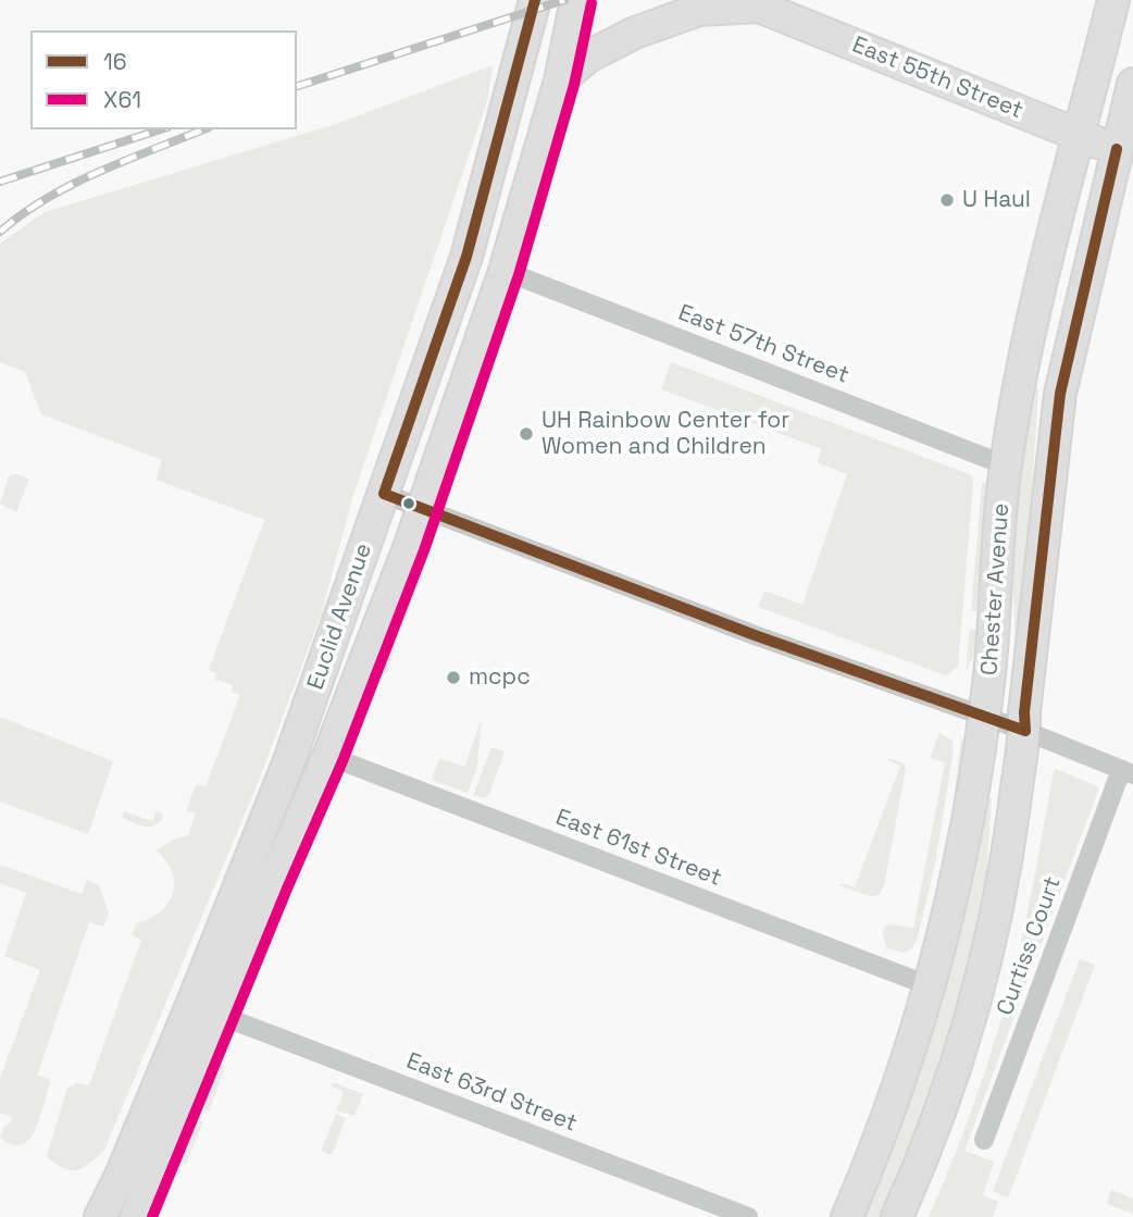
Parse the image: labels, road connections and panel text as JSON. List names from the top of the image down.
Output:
{
  "streets": {
    "main road": ["East 55th Street", "Chester Avenue", "Euclid Avenue"],
    "street": [
      "East 57th Street",
      "East 61st Street",
      "Curtiss Court",
      "East 63rd Street"
    ]
  },
  "crossings": [
    ["East 55th Street", "Chester Avenue"],
    ["East 57th Street", "Chester Avenue"],
    ["East 57th Street", "Euclid Avenue"],
    ["Chester Avenue", "East 61st Street"],
    ["Euclid Avenue", "East 61st Street"],
    ["Euclid Avenue", "East 63rd Street"]
  ],
  "places": ["U Haul", "UH Rainbow Center for Women and Children", "mcpc"],
  "lines": ["transit line 16", "transit line X61"],
  "legend": ["16", "X61"]
}
